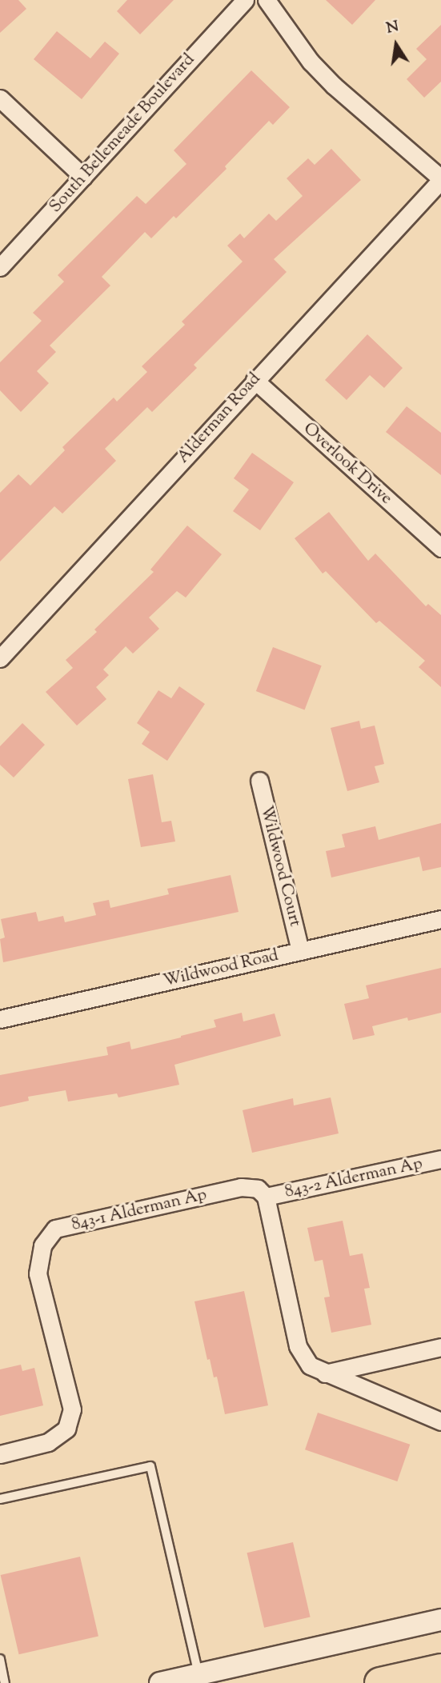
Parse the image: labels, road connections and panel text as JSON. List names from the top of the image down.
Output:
{
  "streets": {
    "street": [
      "South Bellemeade Boulevard",
      "Alderman Road",
      "Overlook Drive",
      "Wildwood Court",
      "Wildwood Road",
      "843-2 Alderman Ap",
      "843-1 Alderman Ap"
    ]
  },
  "crossings": [
    ["Alderman Road", "Overlook Drive"],
    ["Wildwood Court", "Wildwood Road"],
    ["843-2 Alderman Ap", "843-1 Alderman Ap"]
  ],
  "north": "top"
}
